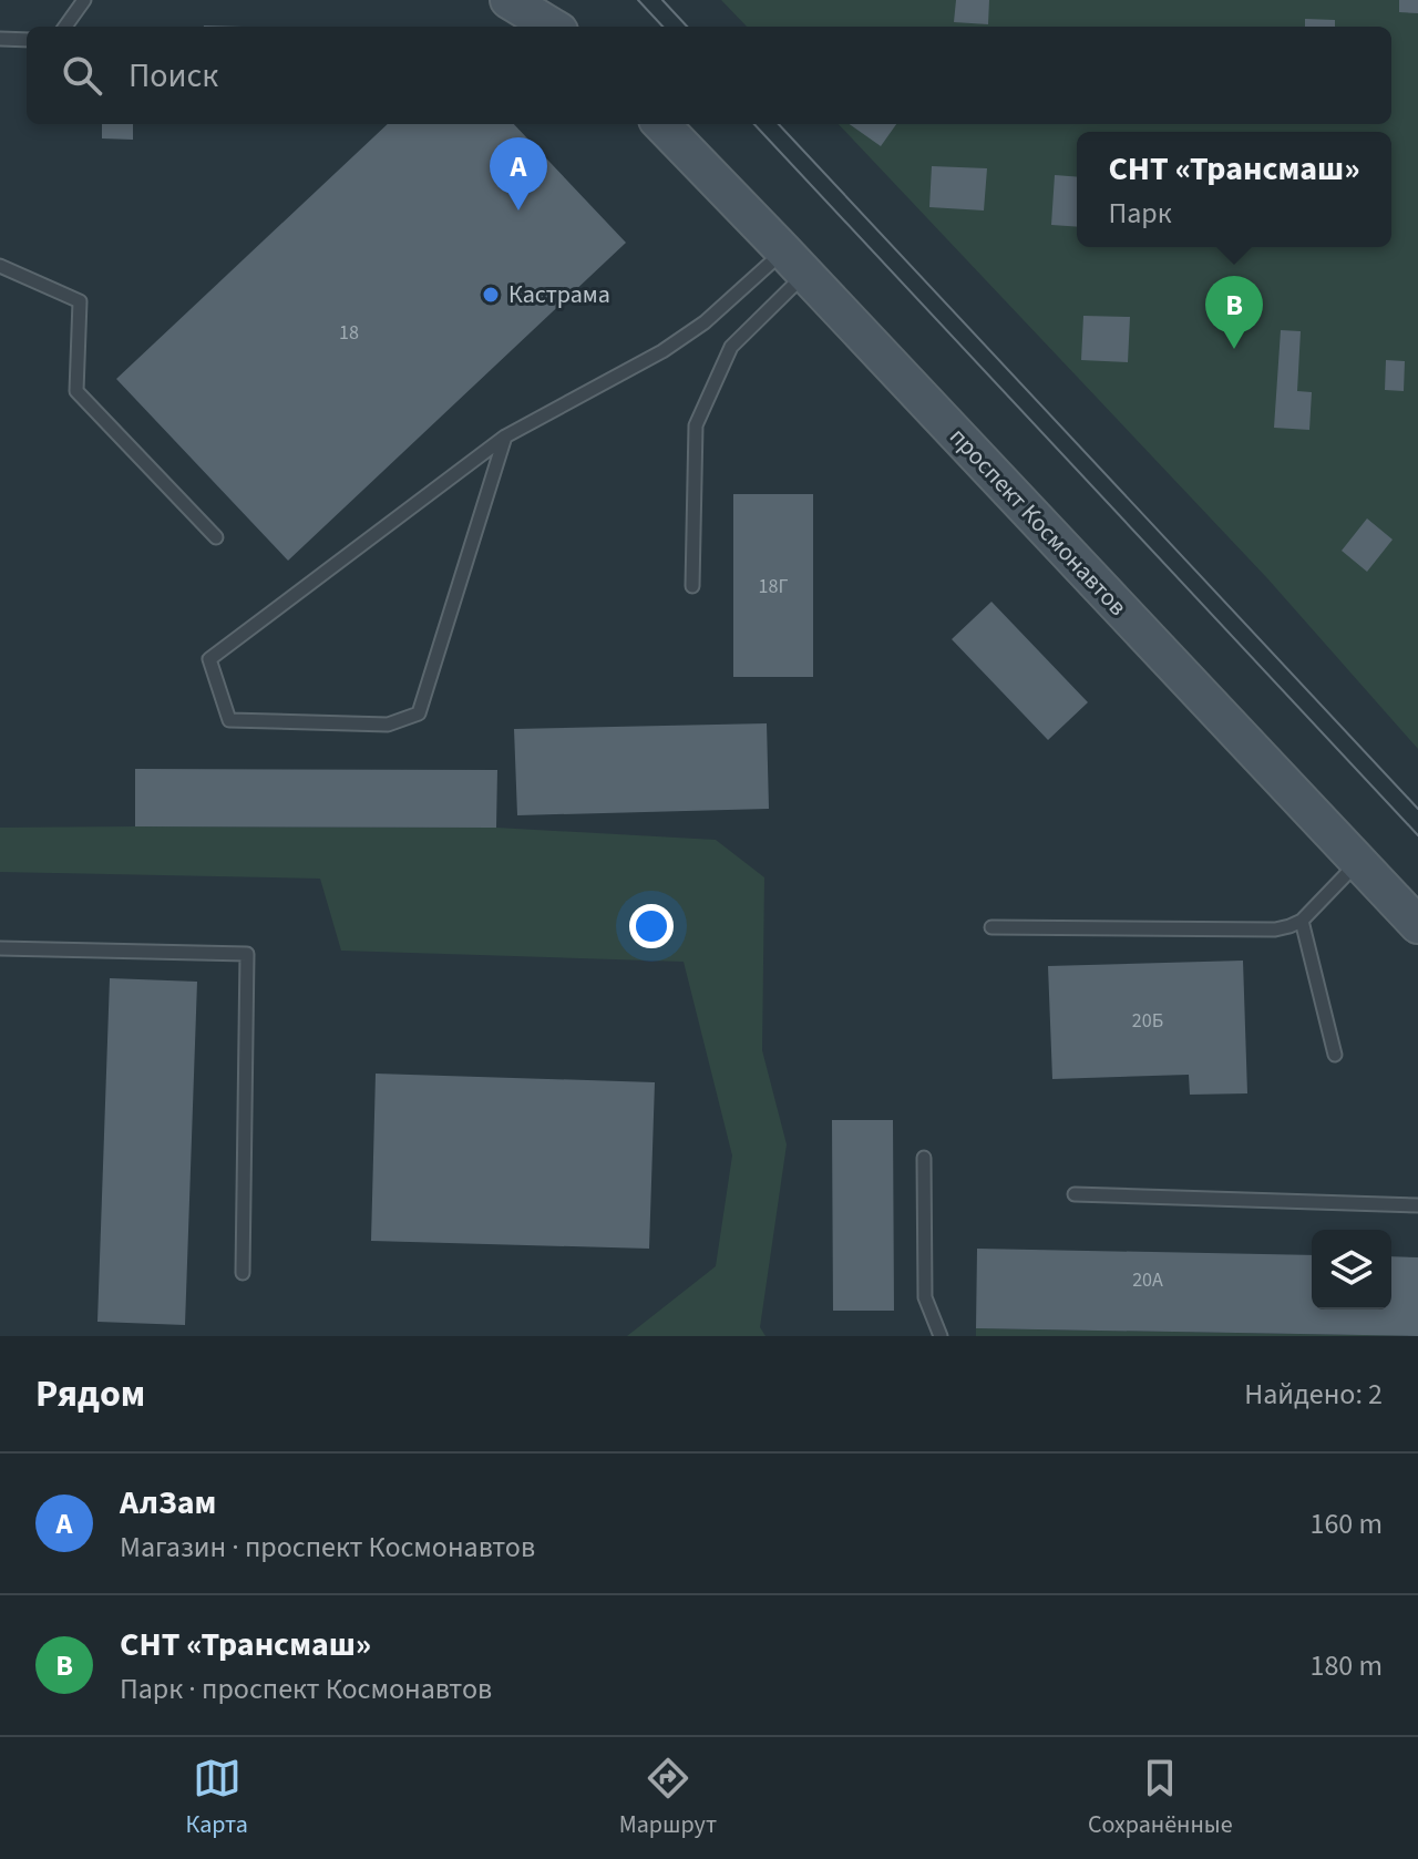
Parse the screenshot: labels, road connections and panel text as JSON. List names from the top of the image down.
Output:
{
  "streets": {
    "main road": ["проспект Космонавтов"]
  },
  "places": ["Кастрама"],
  "house_numbers": [
    "18",
    "18Г",
    "20Б",
    "20А"
  ],
  "page": {
    "search": "Поиск",
    "popup": ["СНТ «Трансмаш»", "Парк"],
    "pins": ["A", "B"],
    "heading": ["Рядом", "Найдено: 2"],
    "list": [
      {
        "mark": "A",
        "name": "АлЗам",
        "note": "Магазин · проспект Космонавтов",
        "value": "160 m"
      },
      {
        "mark": "B",
        "name": "СНТ «Трансмаш»",
        "note": "Парк · проспект Космонавтов",
        "value": "180 m"
      }
    ],
    "nav": ["Карта", "Маршрут", "Сохранённые"]
  }
}
